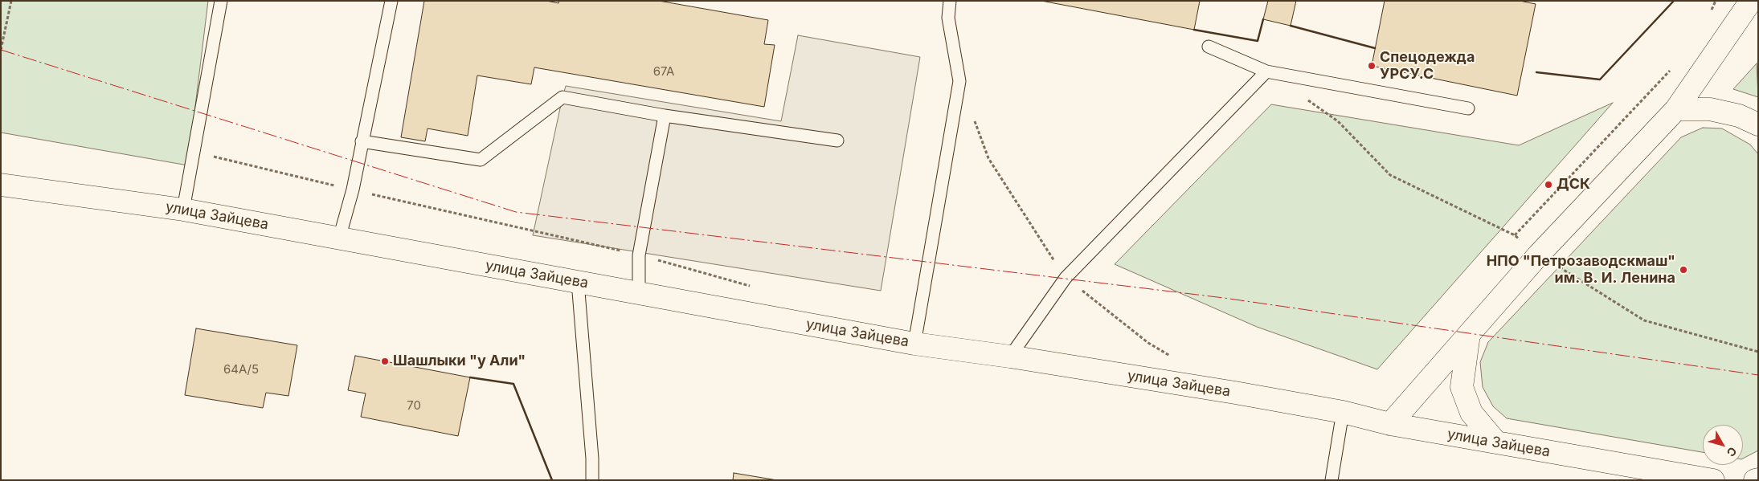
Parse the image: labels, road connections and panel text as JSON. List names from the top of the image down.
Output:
{
  "streets": {
    "main road": ["улица Зайцева"]
  },
  "places": [
    "Спецодежда УРСУ.С",
    "ДСК",
    "НПО \"Петрозаводскмаш\" им. В. И. Ленина",
    "Шашлыки \"у Али\""
  ],
  "house_numbers": ["67А", "64А/5", "70"],
  "north": "bottom right"
}
